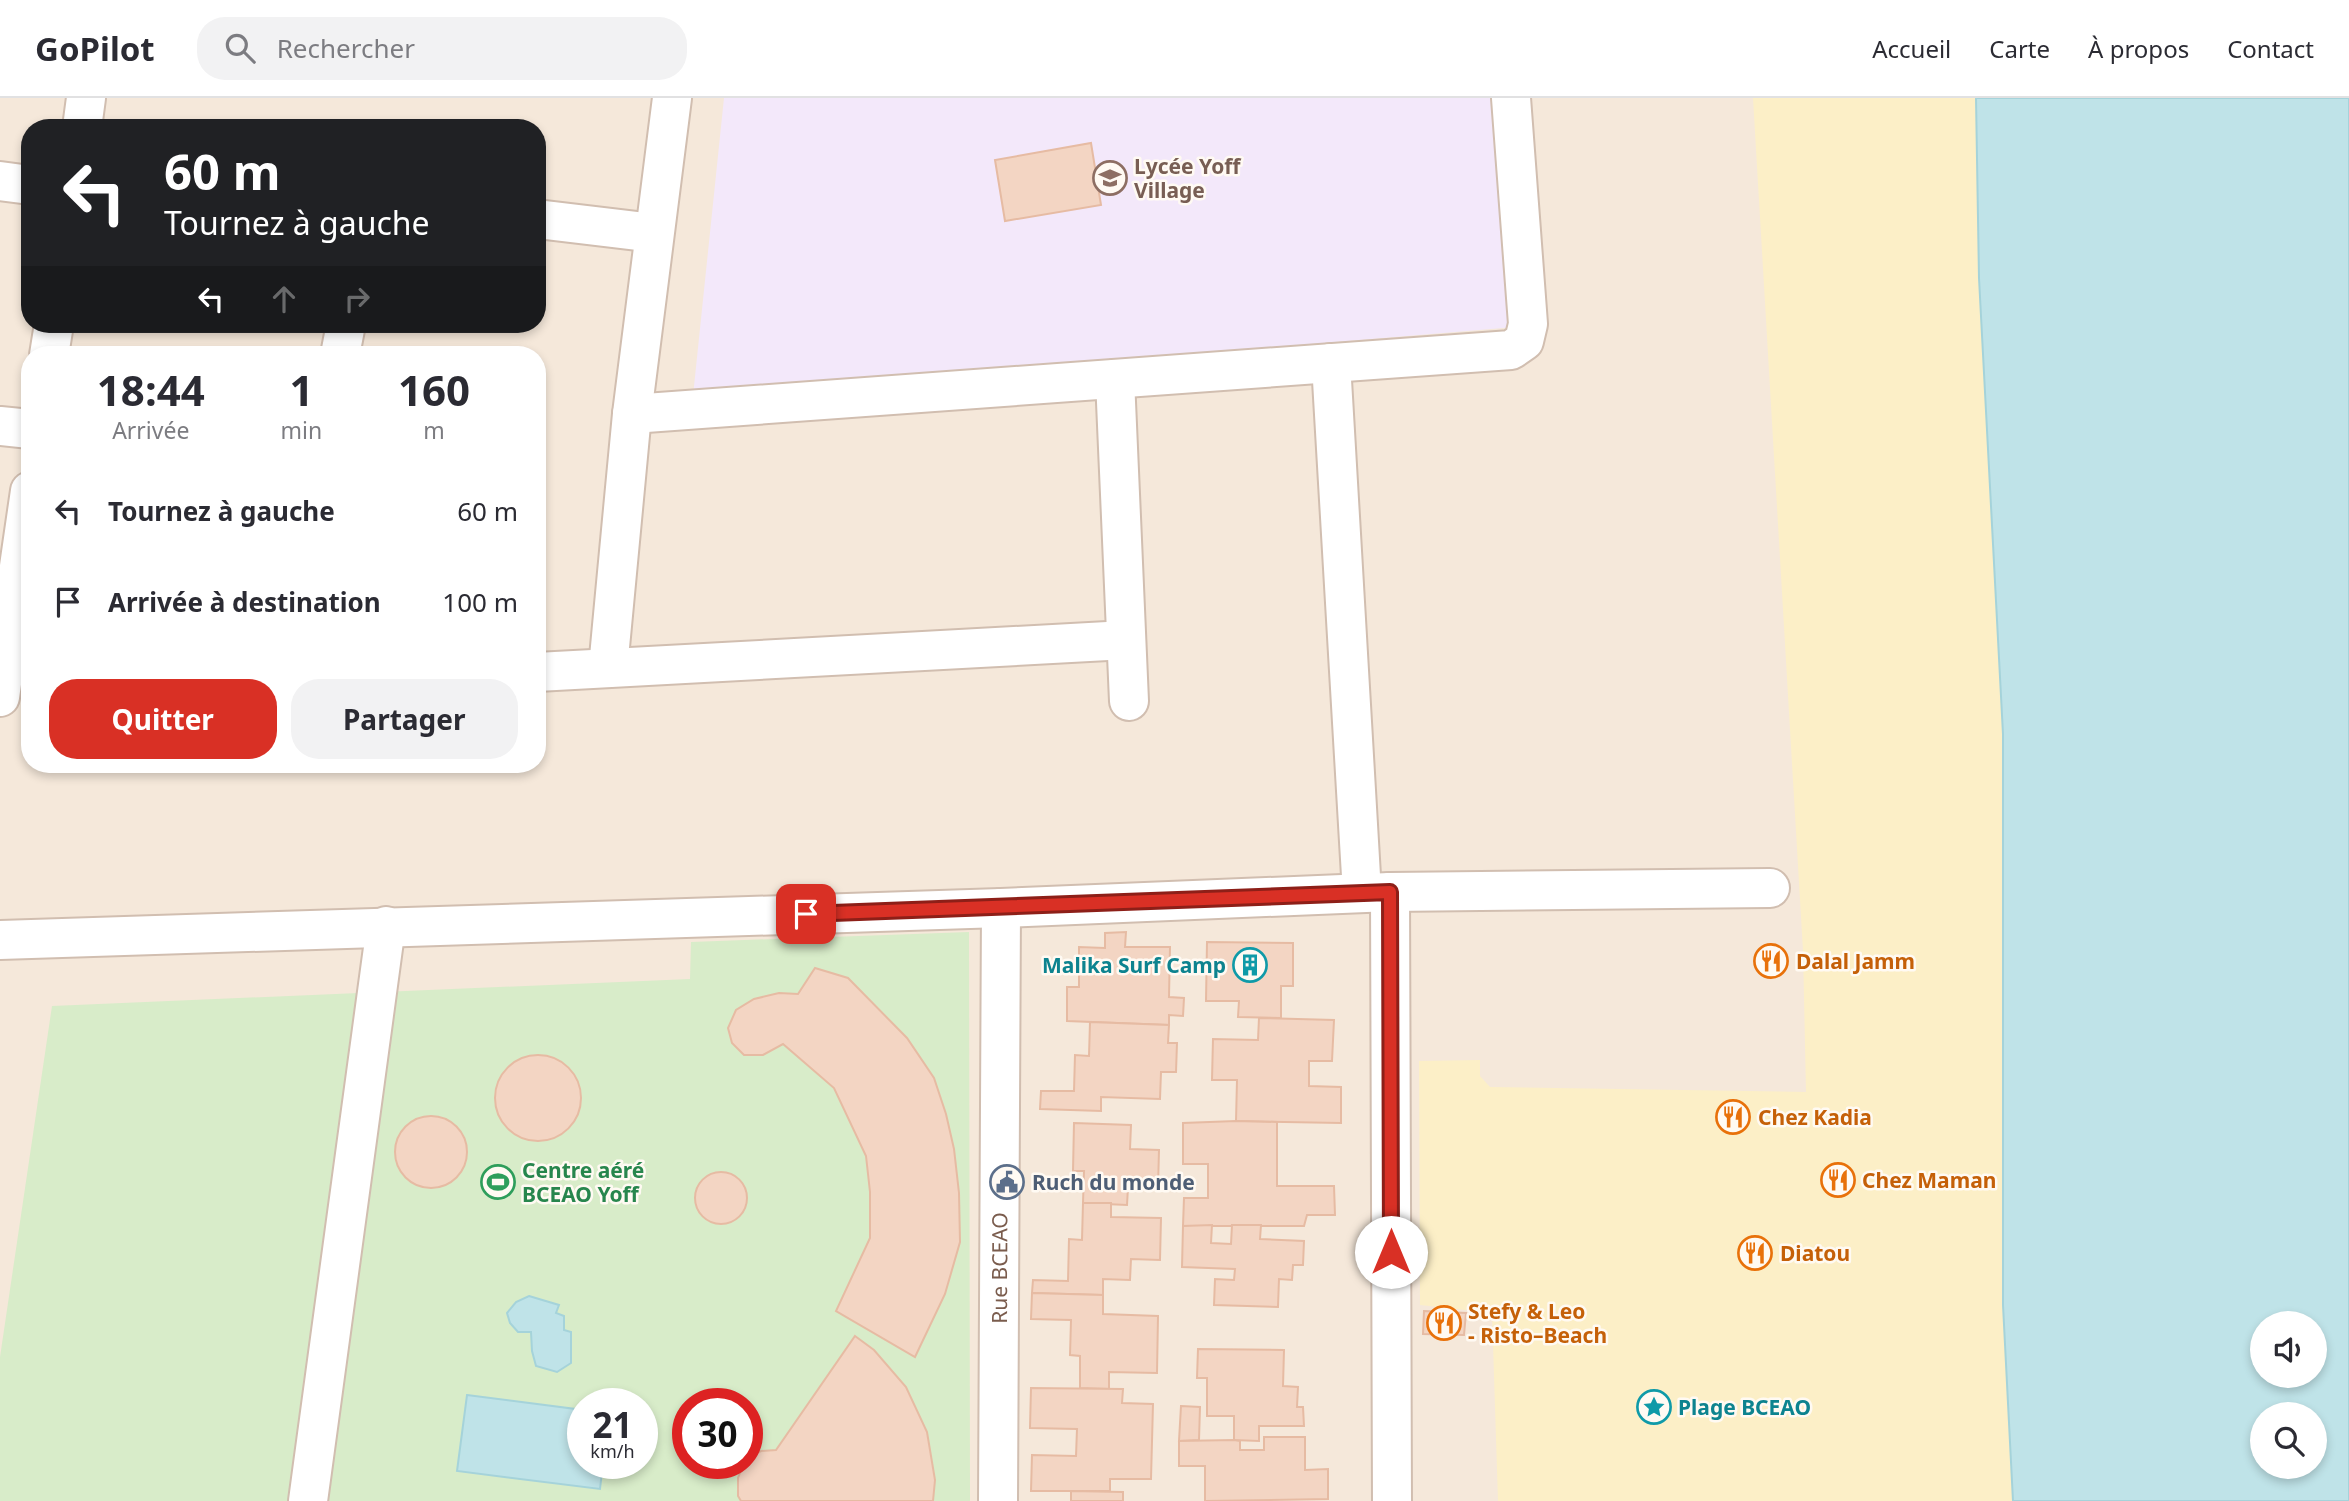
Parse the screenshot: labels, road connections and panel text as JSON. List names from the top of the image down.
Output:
{
  "streets": {
    "street": ["Rue BCEAO"]
  },
  "places": {
    "school or university": ["Lycée Yoff Village"],
    "restaurant": [
      "Dalal Jamm",
      "Chez Kadia",
      "Chez Maman",
      "Diatou",
      "Stefy & Leo - Risto–Beach"
    ],
    "building": ["Malika Surf Camp"],
    "sports": ["Centre aéré BCEAO Yoff"],
    "public building": ["Ruch du monde"],
    "place": ["Plage BCEAO"]
  },
  "page": {
    "header": "GoPilot",
    "search": "Rechercher",
    "nav": [
      "Accueil",
      "Carte",
      "À propos",
      "Contact"
    ],
    "turn": ["60 m", "Tournez à gauche"],
    "eta": [
      "18:44",
      "Arrivée",
      "1",
      "min",
      "160",
      "m"
    ],
    "list": [
      {
        "name": "Tournez à gauche",
        "value": "60 m"
      },
      {
        "name": "Arrivée à destination",
        "value": "100 m"
      }
    ],
    "buttons": ["Quitter", "Partager"],
    "speed": "21 km/h",
    "limit": "30"
  }
}
